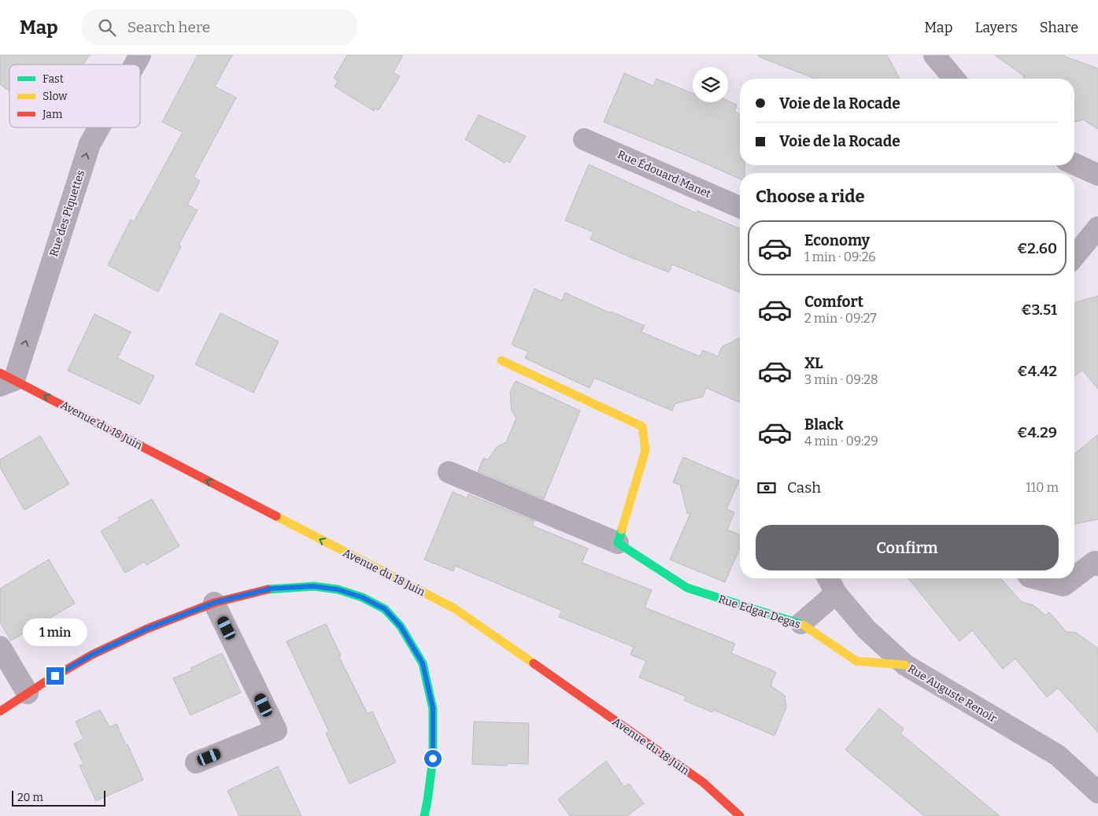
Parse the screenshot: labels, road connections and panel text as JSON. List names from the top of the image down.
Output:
{
  "streets": {
    "street": [
      "Rue Édouard Manet",
      "Rue des Piquettes",
      "Avenue du 18 Juin",
      "Rue Edgar Degas",
      "Rue Auguste Renoir"
    ]
  },
  "crossings": [
    ["Rue des Piquettes", "Avenue du 18 Juin"],
    ["Rue Edgar Degas", "Rue Auguste Renoir"]
  ],
  "one_way": ["Rue des Piquettes", "Avenue du 18 Juin"],
  "legend": ["Fast", "Slow", "Jam"],
  "scale_bar": "20 m",
  "page": {
    "header": "Map",
    "search": "Search here",
    "nav": ["Map", "Layers", "Share"],
    "banner": ["Voie de la Rocade", "Voie de la Rocade"],
    "heading": "Choose a ride",
    "list": [
      {
        "name": "Economy",
        "note": "1 min · 09:26",
        "value": "€2.60"
      },
      {
        "name": "Comfort",
        "note": "2 min · 09:27",
        "value": "€3.51"
      },
      {
        "name": "XL",
        "note": "3 min · 09:28",
        "value": "€4.42"
      },
      {
        "name": "Black",
        "note": "4 min · 09:29",
        "value": "€4.29"
      }
    ],
    "pay": ["Cash", "110 m"],
    "buttons": "Confirm",
    "bubble": "1 min",
    "scale": "20 m"
  }
}
